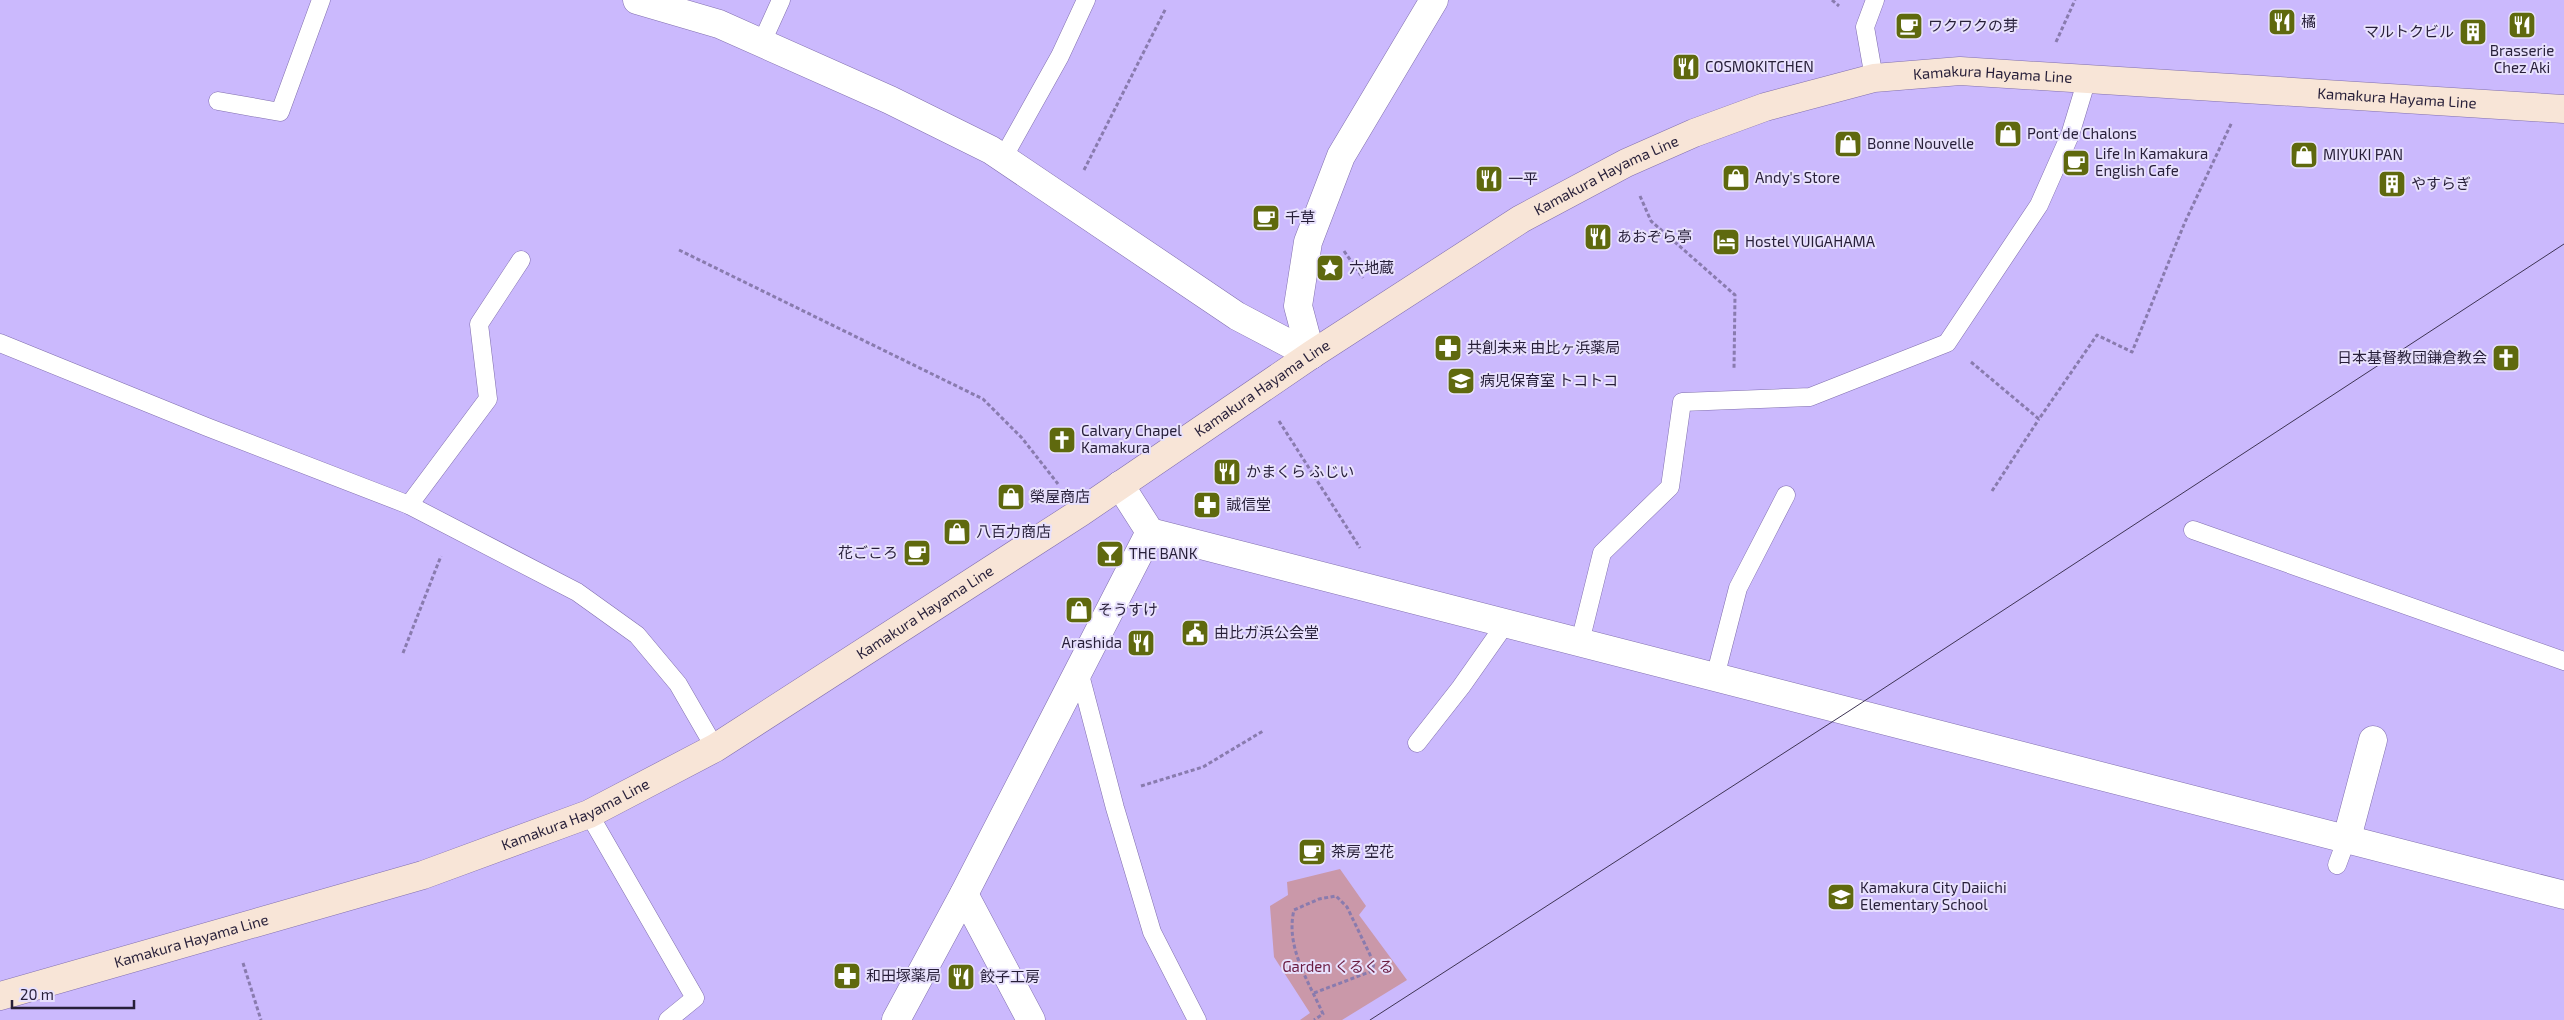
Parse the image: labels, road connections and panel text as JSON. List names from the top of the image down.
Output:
{
  "streets": {
    "main road": ["Kamakura Hayama Line"]
  },
  "parks": ["Garden くるくる"],
  "places": {
    "restaurant": [
      "橘",
      "Brasserie Chez Aki",
      "COSMOKITCHEN",
      "一平",
      "あおぞら亭",
      "かまくら ふじい",
      "Arashida",
      "餃子工房"
    ],
    "cafe": [
      "ワクワクの芽",
      "Life In Kamakura English Cafe",
      "千草",
      "花ごころ",
      "茶房 空花"
    ],
    "building": ["マルトクビル", "やすらぎ"],
    "shop": [
      "Pont de Chalons",
      "Bonne Nouvelle",
      "MIYUKI PAN",
      "Andy's Store",
      "榮屋商店",
      "八百力商店",
      "そうすけ"
    ],
    "hotel": ["Hostel YUIGAHAMA"],
    "place": ["六地蔵"],
    "pharmacy": ["共創未来 由比ヶ浜薬局", "誠信堂", "和田塚薬局"],
    "church": ["日本基督教団鎌倉教会", "Calvary Chapel Kamakura"],
    "school or university": ["病児保育室 トコトコ", "Kamakura City Daiichi Elementary School"],
    "bar": ["THE BANK"],
    "public building": ["由比ガ浜公会堂"]
  },
  "scale_bar": "20 m"
}
